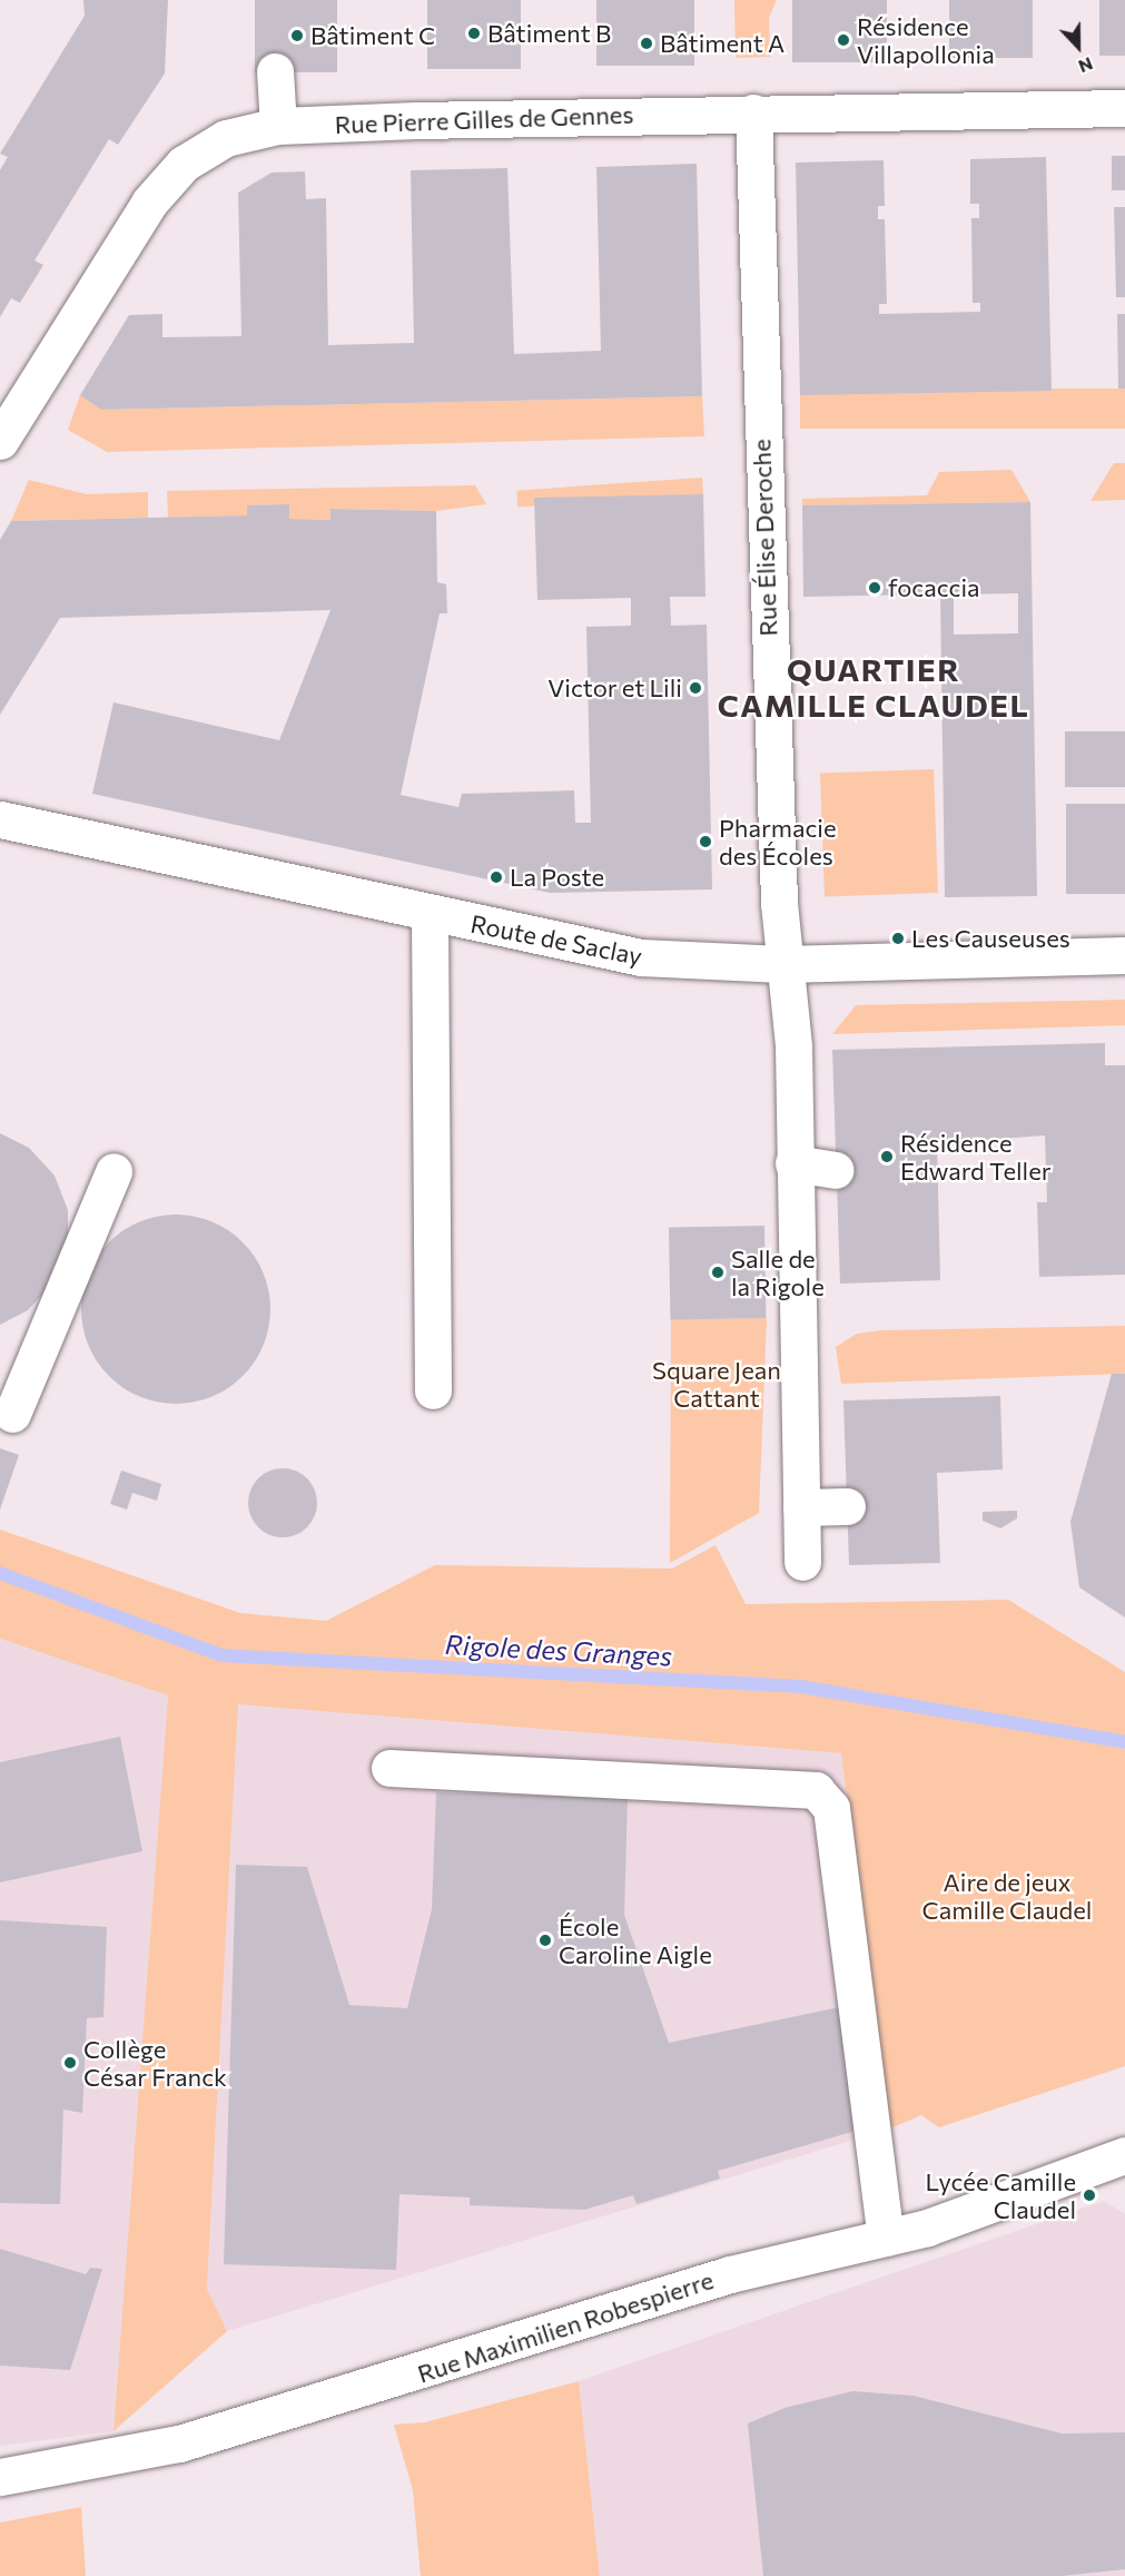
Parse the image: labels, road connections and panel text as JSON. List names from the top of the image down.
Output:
{
  "streets": {
    "street": [
      "Rue Pierre Gilles de Gennes",
      "Rue Élise Deroche",
      "Route de Saclay",
      "Rue Maximilien Robespierre"
    ]
  },
  "crossings": [
    ["Rue Pierre Gilles de Gennes", "Rue Élise Deroche"],
    ["Rue Élise Deroche", "Route de Saclay"]
  ],
  "districts": ["QUARTIER CAMILLE CLAUDEL"],
  "water": ["Rigole des Granges"],
  "parks": ["Square Jean Cattant", "Aire de jeux Camille Claudel"],
  "places": [
    "Bâtiment B",
    "Bâtiment C",
    "Résidence Villapollonia",
    "Bâtiment A",
    "focaccia",
    "Victor et Lili",
    "Pharmacie des Écoles",
    "La Poste",
    "Les Causeuses",
    "Résidence Edward Teller",
    "Salle de la Rigole",
    "École Caroline Aigle",
    "Collège César Franck",
    "Lycée Camille Claudel"
  ],
  "north": "bottom"
}
